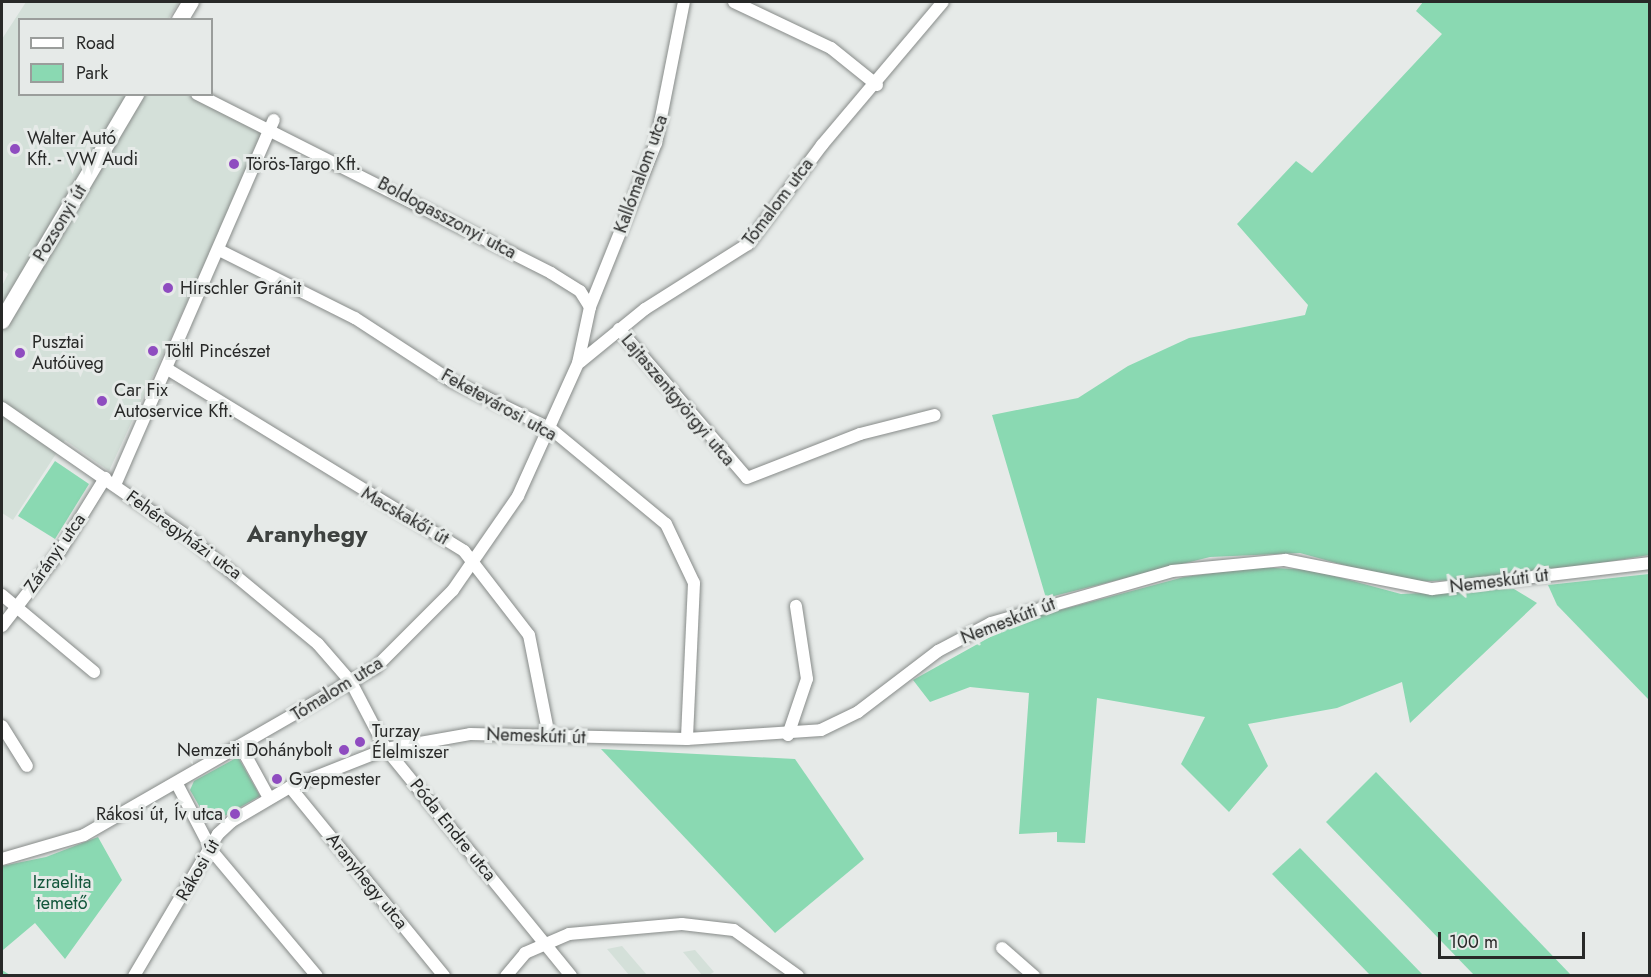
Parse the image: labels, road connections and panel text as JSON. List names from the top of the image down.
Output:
{
  "streets": {
    "main road": ["Pozsonyi út"],
    "street": [
      "Kallómalom utca",
      "Tómalom utca",
      "Boldogasszonyi utca",
      "Lajtaszentgyörgyi utca",
      "Feketevárosi utca",
      "Macskakői út",
      "Fehéregyházi utca",
      "Zárányi utca",
      "Nemeskúti út",
      "Póda Endre utca",
      "Rákosi út",
      "Aranyhegy utca"
    ]
  },
  "crossings": [
    ["Kallómalom utca", "Tómalom utca"],
    ["Kallómalom utca", "Boldogasszonyi utca"],
    ["Tómalom utca", "Boldogasszonyi utca"],
    ["Tómalom utca", "Lajtaszentgyörgyi utca"],
    ["Tómalom utca", "Feketevárosi utca"],
    ["Tómalom utca", "Macskakői út"],
    ["Tómalom utca", "Fehéregyházi utca"],
    ["Tómalom utca", "Póda Endre utca"],
    ["Boldogasszonyi utca", "Zárányi utca"],
    ["Feketevárosi utca", "Zárányi utca"],
    ["Feketevárosi utca", "Nemeskúti út"],
    ["Macskakői út", "Zárányi utca"],
    ["Macskakői út", "Nemeskúti út"],
    ["Fehéregyházi utca", "Zárányi utca"],
    ["Fehéregyházi utca", "Póda Endre utca"],
    ["Nemeskúti út", "Póda Endre utca"],
    ["Nemeskúti út", "Rákosi út"],
    ["Póda Endre utca", "Rákosi út"],
    ["Rákosi út", "Aranyhegy utca"]
  ],
  "districts": ["Aranyhegy"],
  "parks": ["Izraelita temető"],
  "places": [
    "Walter Autó Kft. - VW Audi",
    "Törös-Targo Kft.",
    "Hirschler Gránit",
    "Töltl Pincészet",
    "Pusztai Autóüveg",
    "Car Fix Autoservice Kft.",
    "Turzay Élelmiszer",
    "Nemzeti Dohánybolt",
    "Gyepmester",
    "Rákosi út, Ív utca"
  ],
  "legend": ["Road", "Park"],
  "scale_bar": "100 m"
}
